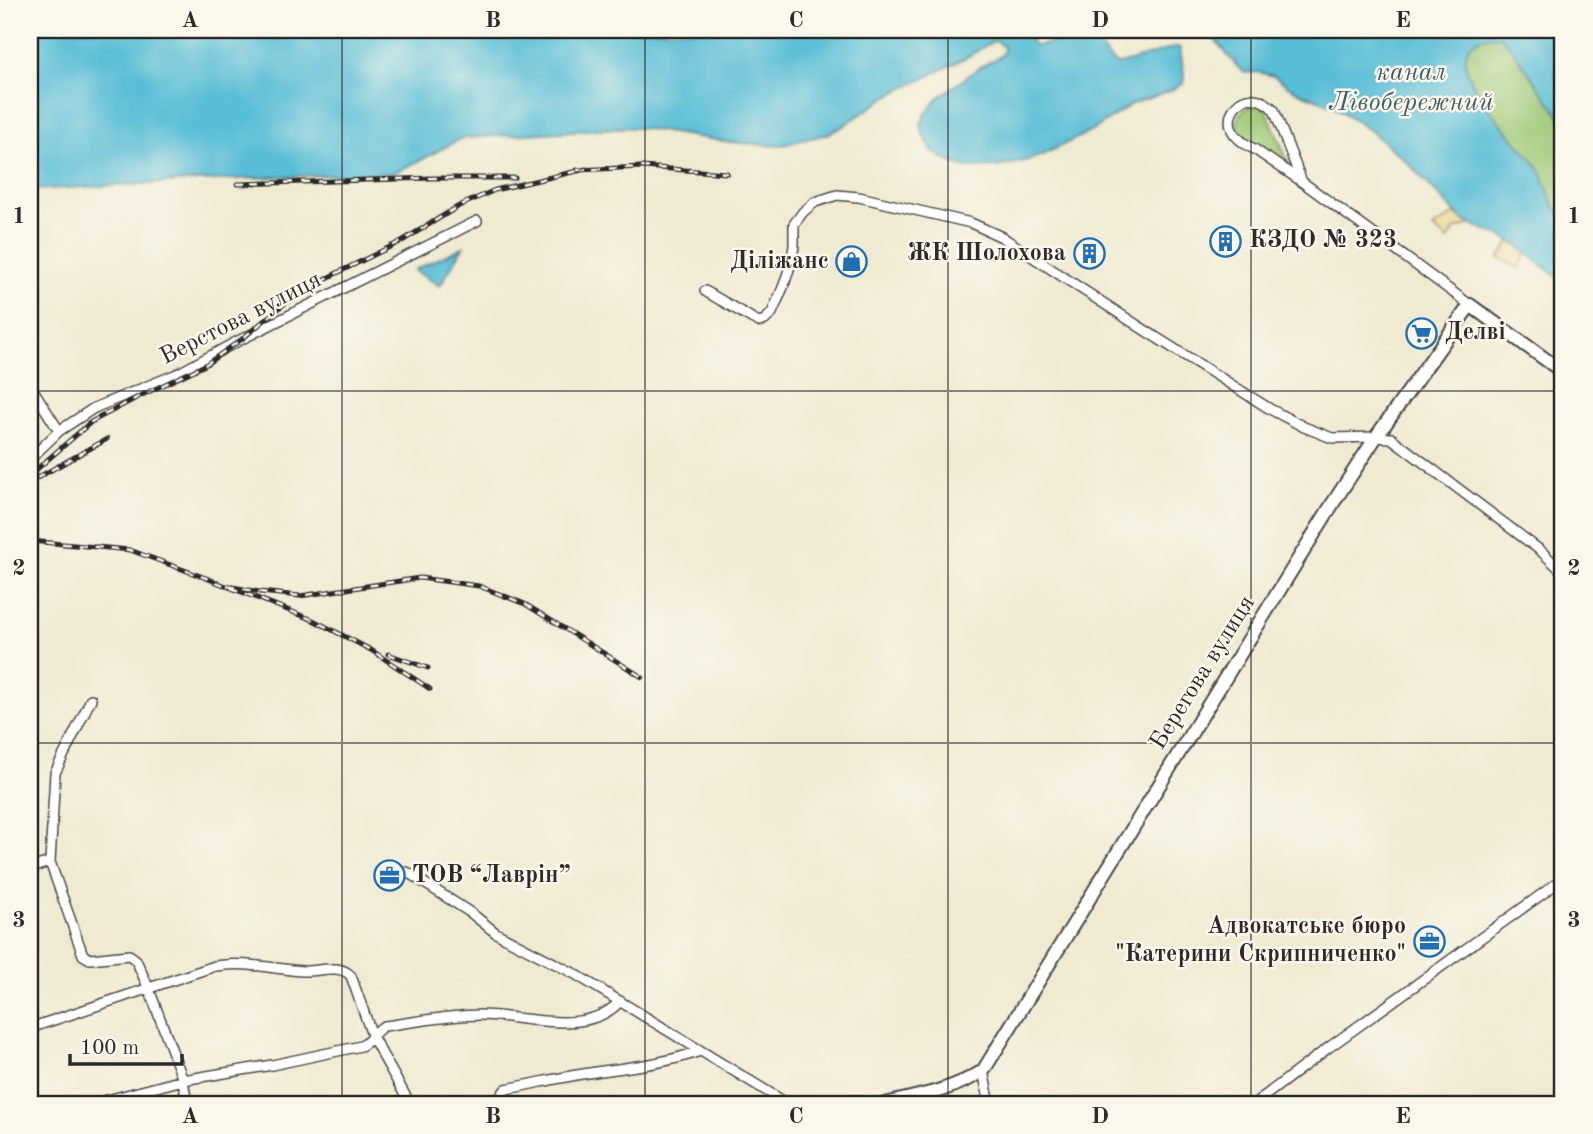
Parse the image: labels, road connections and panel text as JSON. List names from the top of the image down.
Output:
{
  "streets": {
    "street": ["Верстова вулиця", "Берегова вулиця"]
  },
  "water": ["канал Лівобережний"],
  "places": {
    "building": ["КЗДО № 323", "ЖК Шолохова"],
    "shop": ["Діліжанс"],
    "supermarket": ["Делві"],
    "office": ["ТОВ “Лаврін”", "Адвокатське бюро \"Катерини Скрипниченко\""]
  },
  "scale_bar": "100 m",
  "grid": {
    "columns": [
      "A",
      "B",
      "C",
      "D",
      "E"
    ],
    "rows": ["1", "2", "3"]
  }
}
